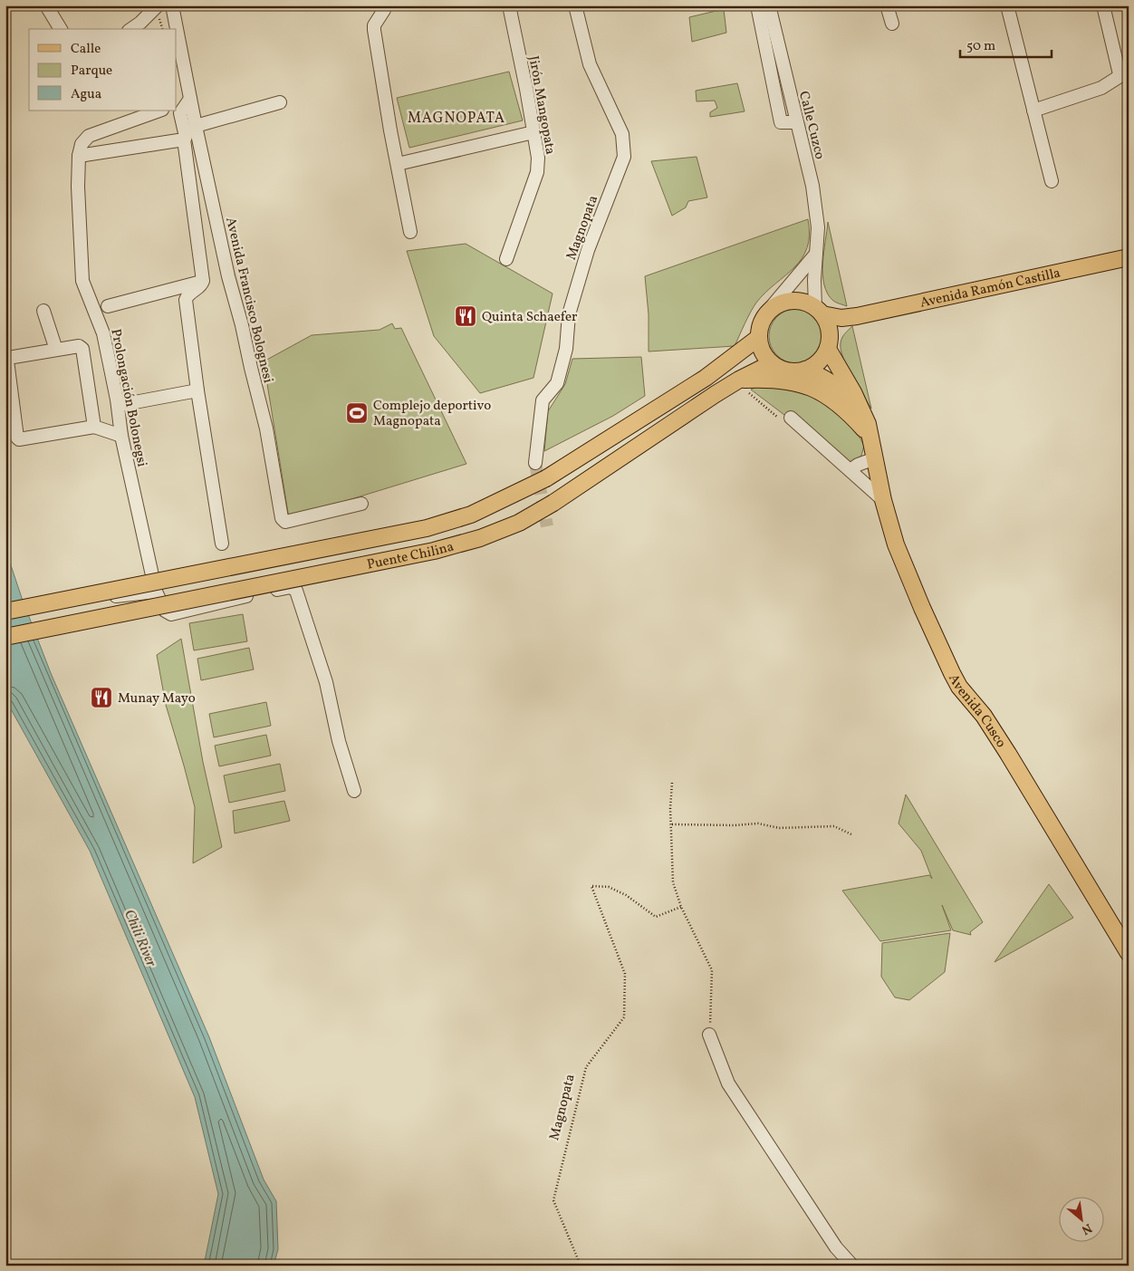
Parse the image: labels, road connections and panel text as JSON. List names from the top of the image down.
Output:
{
  "streets": {
    "main road": ["Avenida Ramón Castilla", "Puente Chilina", "Avenida Cusco"],
    "street": [
      "Jirón Mangopata",
      "Calle Cuzco",
      "Magnopata",
      "Avenida Francisco Bolognesi",
      "Prolongación Bolonegsi"
    ]
  },
  "crossings": [
    ["Calle Cuzco", "Avenida Ramón Castilla"],
    ["Calle Cuzco", "Puente Chilina"],
    ["Calle Cuzco", "Avenida Cusco"],
    ["Avenida Ramón Castilla", "Puente Chilina"],
    ["Avenida Ramón Castilla", "Avenida Cusco"],
    ["Puente Chilina", "Avenida Cusco"]
  ],
  "districts": ["MAGNOPATA"],
  "water": ["Chili River"],
  "places": {
    "restaurant": ["Quinta Schaefer", "Munay Mayo"],
    "sports": ["Complejo deportivo Magnopata"]
  },
  "legend": ["Calle", "Parque", "Agua"],
  "scale_bar": "50 m",
  "north": "bottom right"
}
